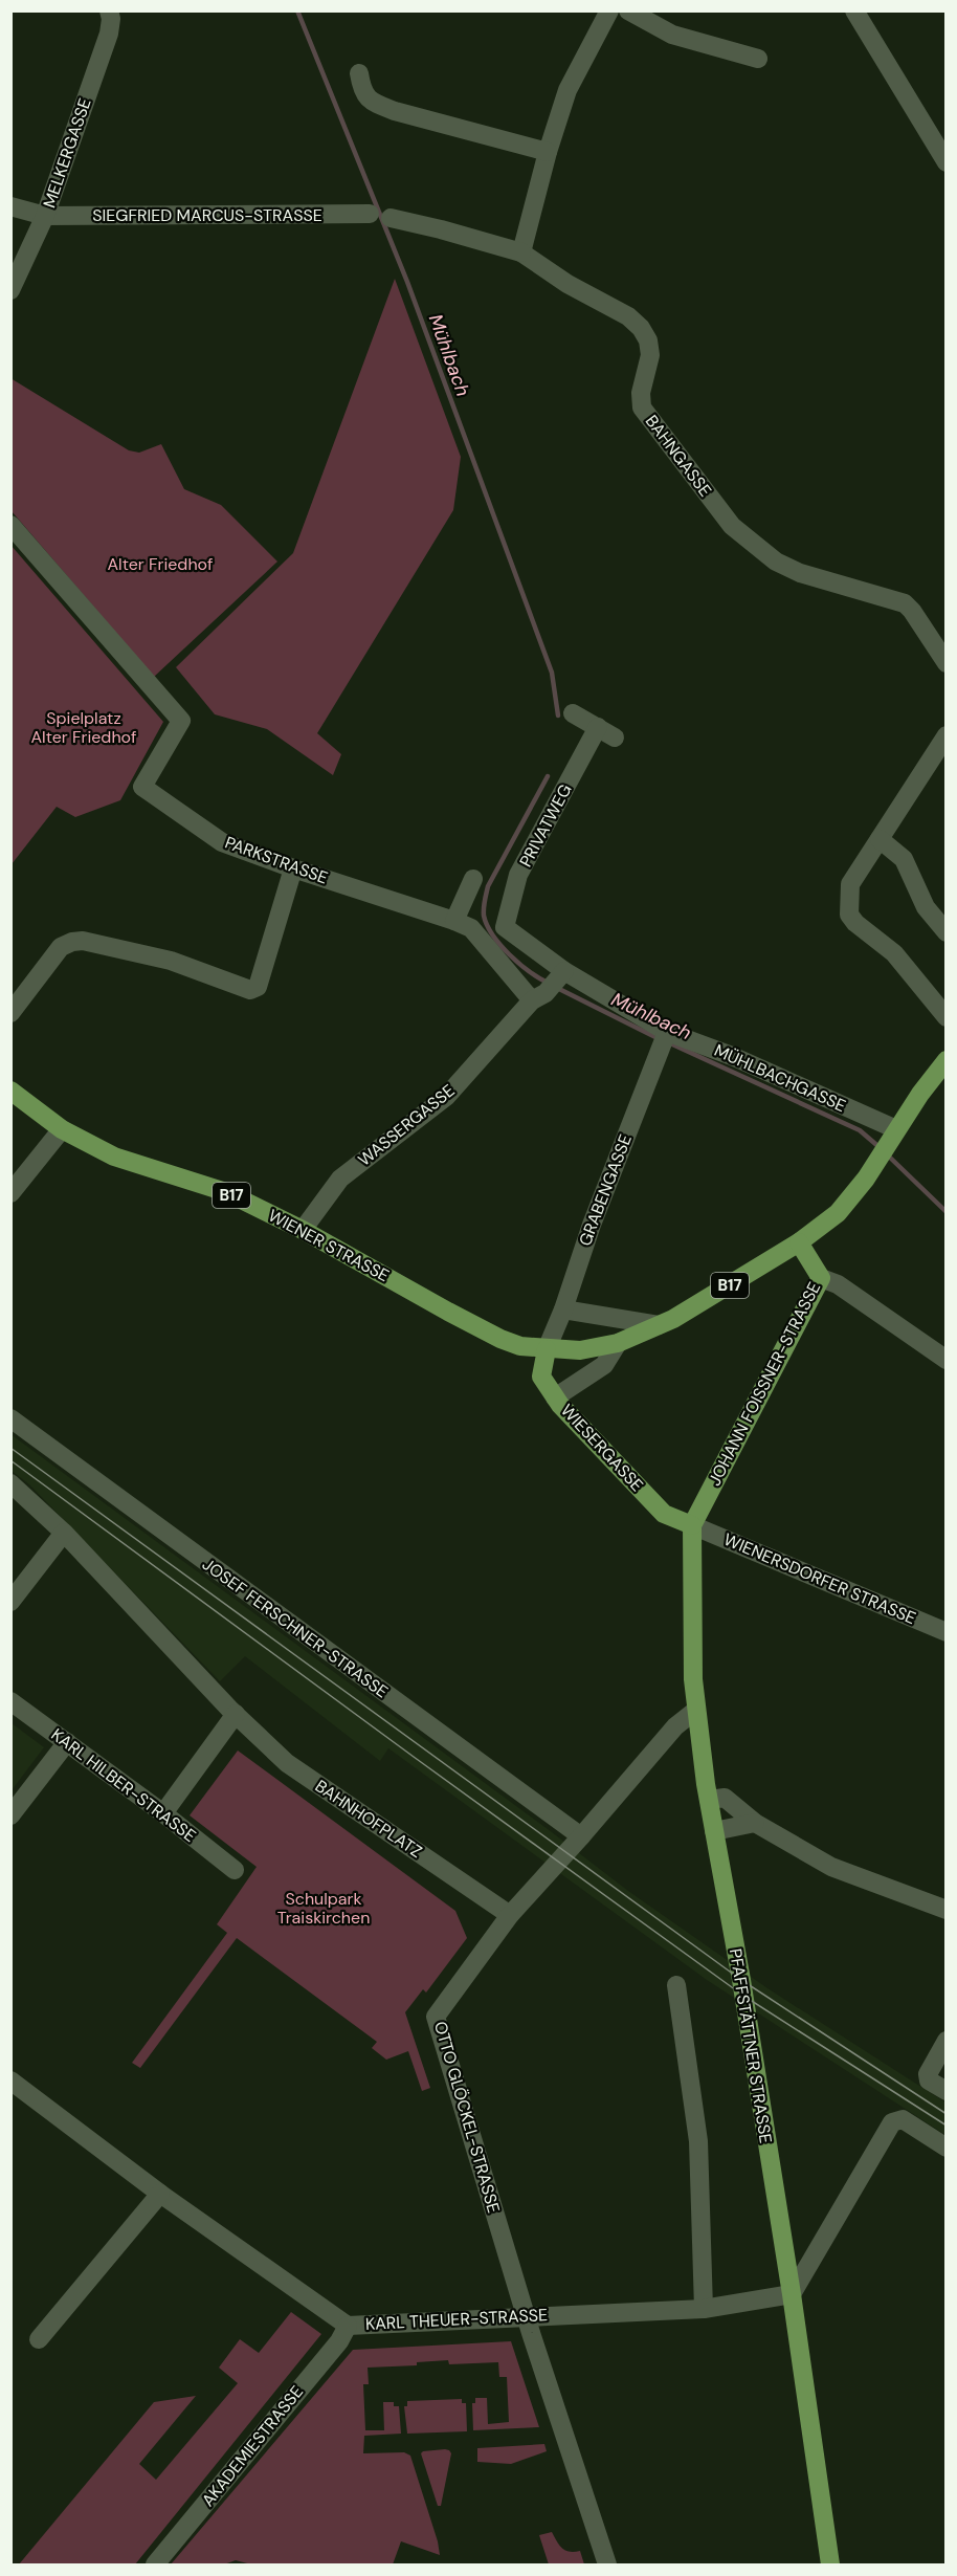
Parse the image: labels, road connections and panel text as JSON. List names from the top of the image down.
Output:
{
  "streets": {
    "main road": [
      "B17",
      "WIENER STRASSE",
      "JOHANN FOISSNER-STRASSE",
      "WIESERGASSE",
      "PFAFFSTÄTTNER STRASSE"
    ],
    "street": [
      "MELKERGASSE",
      "SIEGFRIED MARCUS-STRASSE",
      "BAHNGASSE",
      "PRIVATWEG",
      "PARKSTRASSE",
      "MÜHLBACHGASSE",
      "WASSERGASSE",
      "GRABENGASSE",
      "WIENERSDORFER STRASSE",
      "JOSEF FERSCHNER-STRASSE",
      "KARL HILBER-STRASSE",
      "BAHNHOFPLATZ",
      "OTTO GLÖCKEL-STRASSE",
      "KARL THEUER-STRASSE",
      "AKADEMIESTRASSE"
    ]
  },
  "crossings": [
    ["MELKERGASSE", "SIEGFRIED MARCUS-STRASSE"],
    ["PRIVATWEG", "MÜHLBACHGASSE"],
    ["PARKSTRASSE", "MÜHLBACHGASSE"],
    ["MÜHLBACHGASSE", "WASSERGASSE"],
    ["MÜHLBACHGASSE", "GRABENGASSE"],
    ["MÜHLBACHGASSE", "B17"],
    ["WASSERGASSE", "WIENER STRASSE"],
    ["GRABENGASSE", "B17"],
    ["GRABENGASSE", "WIENER STRASSE"],
    ["GRABENGASSE", "WIESERGASSE"],
    ["B17", "WIENER STRASSE"],
    ["B17", "JOHANN FOISSNER-STRASSE"],
    ["B17", "WIESERGASSE"],
    ["WIENER STRASSE", "WIESERGASSE"],
    ["JOHANN FOISSNER-STRASSE", "WIESERGASSE"],
    ["JOHANN FOISSNER-STRASSE", "WIENERSDORFER STRASSE"],
    ["JOHANN FOISSNER-STRASSE", "PFAFFSTÄTTNER STRASSE"],
    ["WIESERGASSE", "WIENERSDORFER STRASSE"],
    ["WIESERGASSE", "PFAFFSTÄTTNER STRASSE"],
    ["WIENERSDORFER STRASSE", "PFAFFSTÄTTNER STRASSE"],
    ["JOSEF FERSCHNER-STRASSE", "OTTO GLÖCKEL-STRASSE"],
    ["BAHNHOFPLATZ", "OTTO GLÖCKEL-STRASSE"],
    ["PFAFFSTÄTTNER STRASSE", "OTTO GLÖCKEL-STRASSE"],
    ["PFAFFSTÄTTNER STRASSE", "KARL THEUER-STRASSE"],
    ["OTTO GLÖCKEL-STRASSE", "KARL THEUER-STRASSE"],
    ["KARL THEUER-STRASSE", "AKADEMIESTRASSE"]
  ],
  "water": ["Mühlbach"],
  "parks": ["Alter Friedhof", "Spielplatz Alter Friedhof", "Schulpark Traiskirchen"]
}
